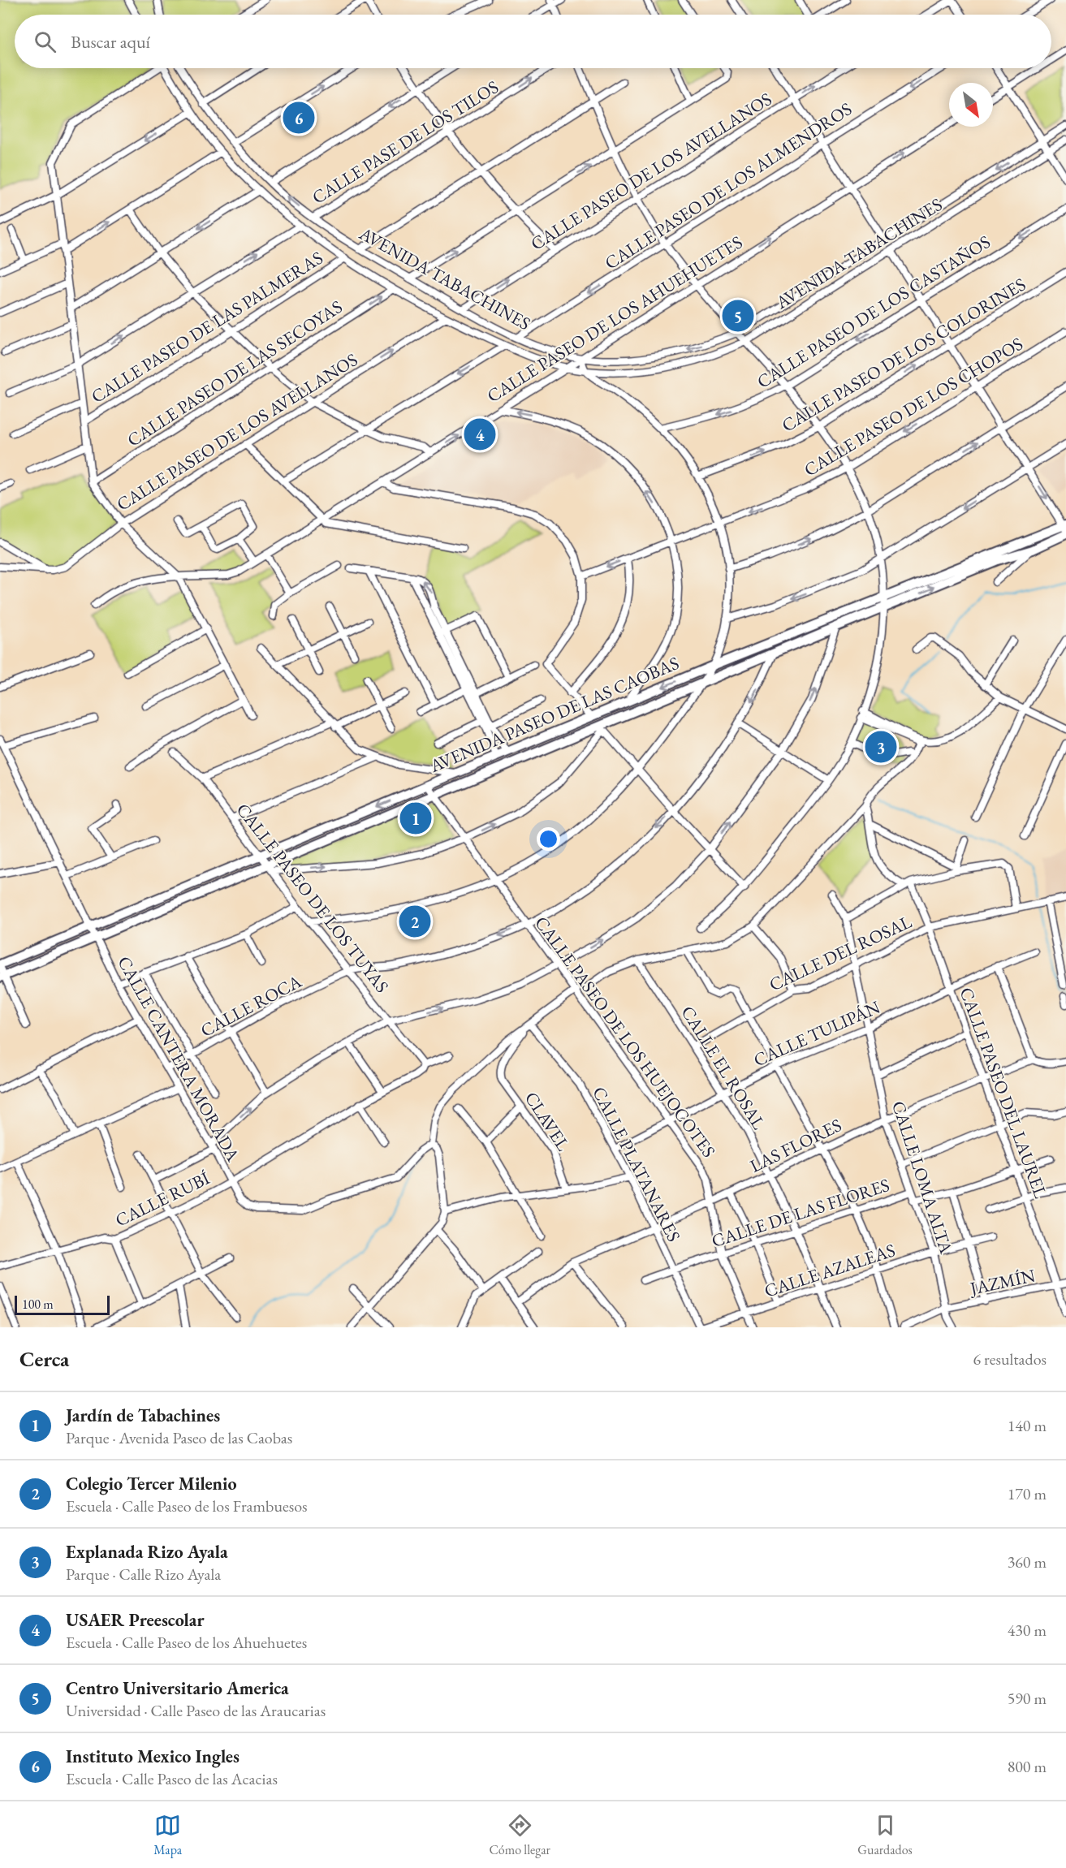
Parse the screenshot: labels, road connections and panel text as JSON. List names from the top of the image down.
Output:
{
  "streets": {
    "main road": ["AVENIDA PASEO DE LAS CAOBAS"],
    "street": [
      "CALLE PASE DE LOS TILOS",
      "CALLE PASEO DE LOS AVELLANOS",
      "CALLE PASEO DE LOS ALMENDROS",
      "AVENIDA TABACHINES",
      "CALLE PASEO DE LOS CASTAÑOS",
      "CALLE PASEO DE LOS AHUEHUETES",
      "CALLE PASEO DE LAS PALMERAS",
      "CALLE PASEO DE LOS COLORINES",
      "CALLE PASEO DE LAS SECOYAS",
      "CALLE PASEO DE LOS CHOPOS",
      "CALLE PASEO DE LOS TUYAS",
      "CALLE DEL ROSAL",
      "CALLE ROCA",
      "CALLE TULIPÁN",
      "CALLE PASEO DE LOS HUEJOCOTES",
      "CALLE CANTERA MORADA",
      "CALLE EL ROSAL",
      "CALLE PASEO DEL LAUREL",
      "CLAVEL",
      "LAS FLORES",
      "CALLE PLATANARES",
      "CALLE LOMA ALTA",
      "CALLE RUBÍ",
      "CALLE DE LAS FLORES",
      "CALLE AZALEAS",
      "JAZMÍN"
    ]
  },
  "crossings": [
    ["CALLE PASE DE LOS TILOS", "AVENIDA TABACHINES"],
    ["CALLE PASEO DE LOS AVELLANOS", "AVENIDA TABACHINES"],
    ["CALLE PASEO DE LOS ALMENDROS", "AVENIDA TABACHINES"],
    ["AVENIDA TABACHINES", "CALLE PASEO DE LOS AHUEHUETES"],
    ["AVENIDA TABACHINES", "CALLE PASEO DE LAS PALMERAS"],
    ["AVENIDA TABACHINES", "CALLE PASEO DE LAS SECOYAS"],
    ["AVENIDA PASEO DE LAS CAOBAS", "CALLE PASEO DE LOS TUYAS"],
    ["AVENIDA PASEO DE LAS CAOBAS", "CALLE PASEO DE LOS HUEJOCOTES"],
    ["AVENIDA PASEO DE LAS CAOBAS", "CALLE CANTERA MORADA"],
    ["CALLE PASEO DE LOS TUYAS", "CALLE ROCA"],
    ["CALLE PASEO DE LOS TUYAS", "CALLE RUBÍ"],
    ["CALLE DEL ROSAL", "CALLE EL ROSAL"],
    ["CALLE DEL ROSAL", "CALLE PASEO DEL LAUREL"],
    ["CALLE DEL ROSAL", "CALLE LOMA ALTA"],
    ["CALLE ROCA", "CALLE CANTERA MORADA"],
    ["CALLE TULIPÁN", "CALLE PASEO DE LOS HUEJOCOTES"],
    ["CALLE TULIPÁN", "CALLE EL ROSAL"],
    ["CALLE TULIPÁN", "CALLE PASEO DEL LAUREL"],
    ["CALLE TULIPÁN", "CALLE PLATANARES"],
    ["CALLE TULIPÁN", "CALLE LOMA ALTA"],
    ["CALLE PASEO DE LOS HUEJOCOTES", "LAS FLORES"],
    ["CALLE PASEO DE LOS HUEJOCOTES", "CALLE DE LAS FLORES"],
    ["CALLE PASEO DE LOS HUEJOCOTES", "CALLE AZALEAS"],
    ["CALLE CANTERA MORADA", "CALLE RUBÍ"],
    ["CALLE EL ROSAL", "LAS FLORES"],
    ["CALLE EL ROSAL", "CALLE DE LAS FLORES"],
    ["CALLE EL ROSAL", "CALLE AZALEAS"],
    ["CALLE PASEO DEL LAUREL", "LAS FLORES"],
    ["CALLE PASEO DEL LAUREL", "JAZMÍN"],
    ["CLAVEL", "CALLE PLATANARES"],
    ["LAS FLORES", "CALLE PLATANARES"],
    ["LAS FLORES", "CALLE LOMA ALTA"],
    ["CALLE PLATANARES", "CALLE DE LAS FLORES"],
    ["CALLE PLATANARES", "CALLE AZALEAS"],
    ["CALLE LOMA ALTA", "CALLE DE LAS FLORES"],
    ["CALLE LOMA ALTA", "CALLE AZALEAS"],
    ["CALLE LOMA ALTA", "JAZMÍN"]
  ],
  "one_way": [
    "CALLE PASEO DE LOS ALMENDROS",
    "CALLE PASEO DE LOS CASTAÑOS",
    "CALLE PASEO DE LOS AHUEHUETES",
    "CALLE PASEO DE LOS COLORINES",
    "CALLE PASEO DE LAS SECOYAS"
  ],
  "scale_bar": "100 m",
  "north": "bottom right",
  "page": {
    "search": "Buscar aquí",
    "pins": [
      "6",
      "5",
      "4",
      "3",
      "1",
      "2"
    ],
    "scale": "100 m",
    "heading": ["Cerca", "6 resultados"],
    "list": [
      {
        "mark": "1",
        "name": "Jardín de Tabachines",
        "note": "Parque · Avenida Paseo de las Caobas",
        "value": "140 m"
      },
      {
        "mark": "2",
        "name": "Colegio Tercer Milenio",
        "note": "Escuela · Calle Paseo de los Frambuesos",
        "value": "170 m"
      },
      {
        "mark": "3",
        "name": "Explanada Rizo Ayala",
        "note": "Parque · Calle Rizo Ayala",
        "value": "360 m"
      },
      {
        "mark": "4",
        "name": "USAER Preescolar",
        "note": "Escuela · Calle Paseo de los Ahuehuetes",
        "value": "430 m"
      },
      {
        "mark": "5",
        "name": "Centro Universitario America",
        "note": "Universidad · Calle Paseo de las Araucarias",
        "value": "590 m"
      },
      {
        "mark": "6",
        "name": "Instituto Mexico Ingles",
        "note": "Escuela · Calle Paseo de las Acacias",
        "value": "800 m"
      }
    ],
    "nav": ["Mapa", "Cómo llegar", "Guardados"]
  }
}
